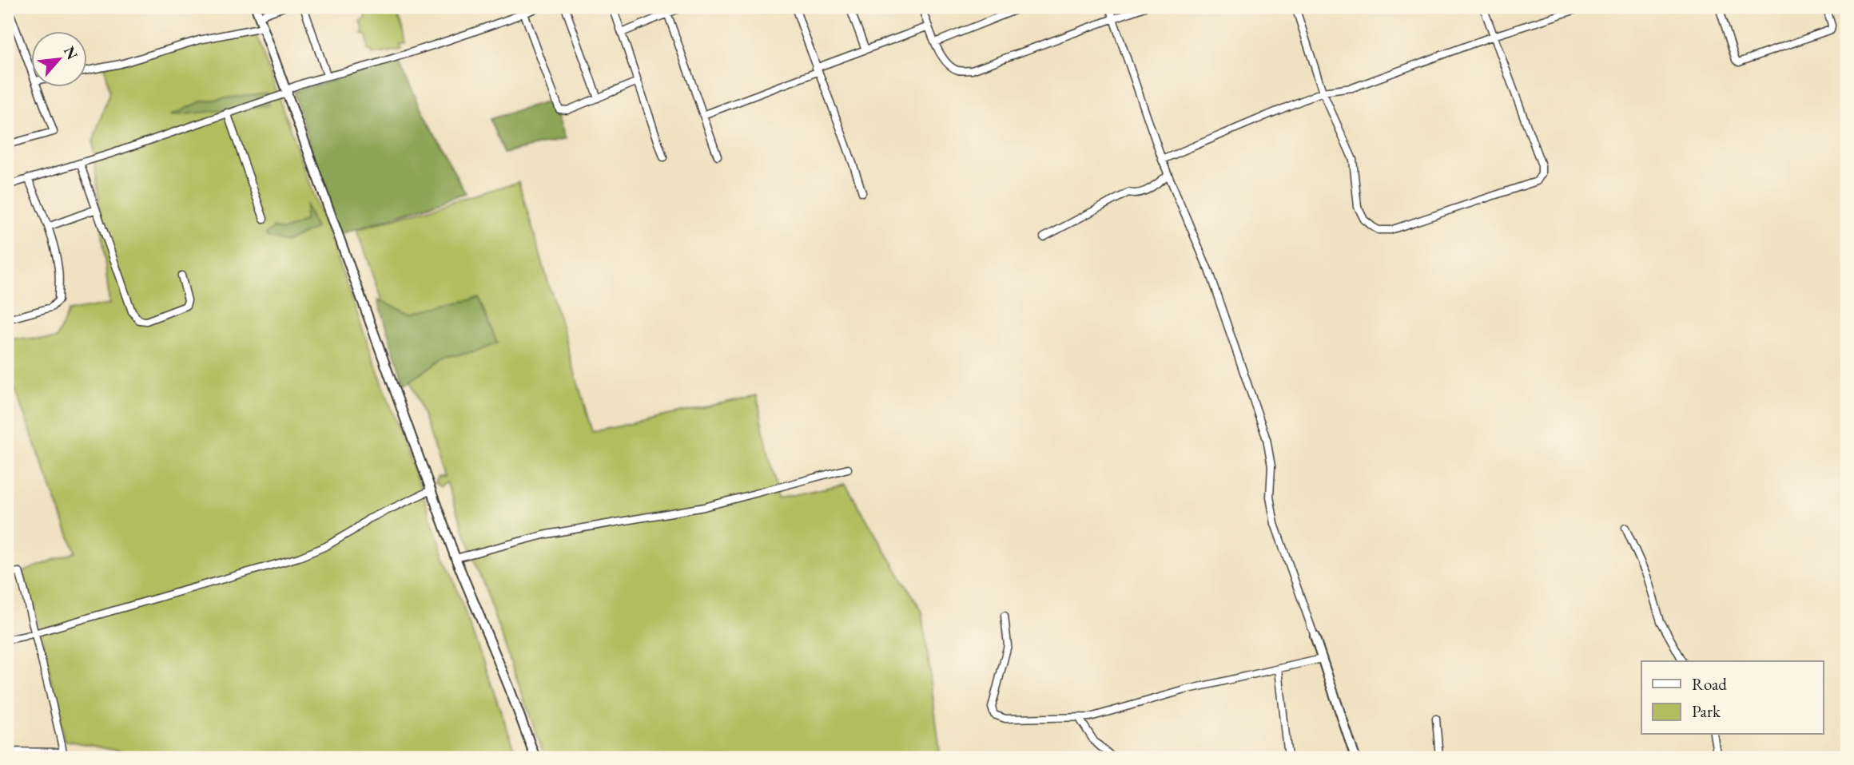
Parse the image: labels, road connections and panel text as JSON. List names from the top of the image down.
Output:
{
  "legend": ["Road", "Park"],
  "north": "top right"
}
